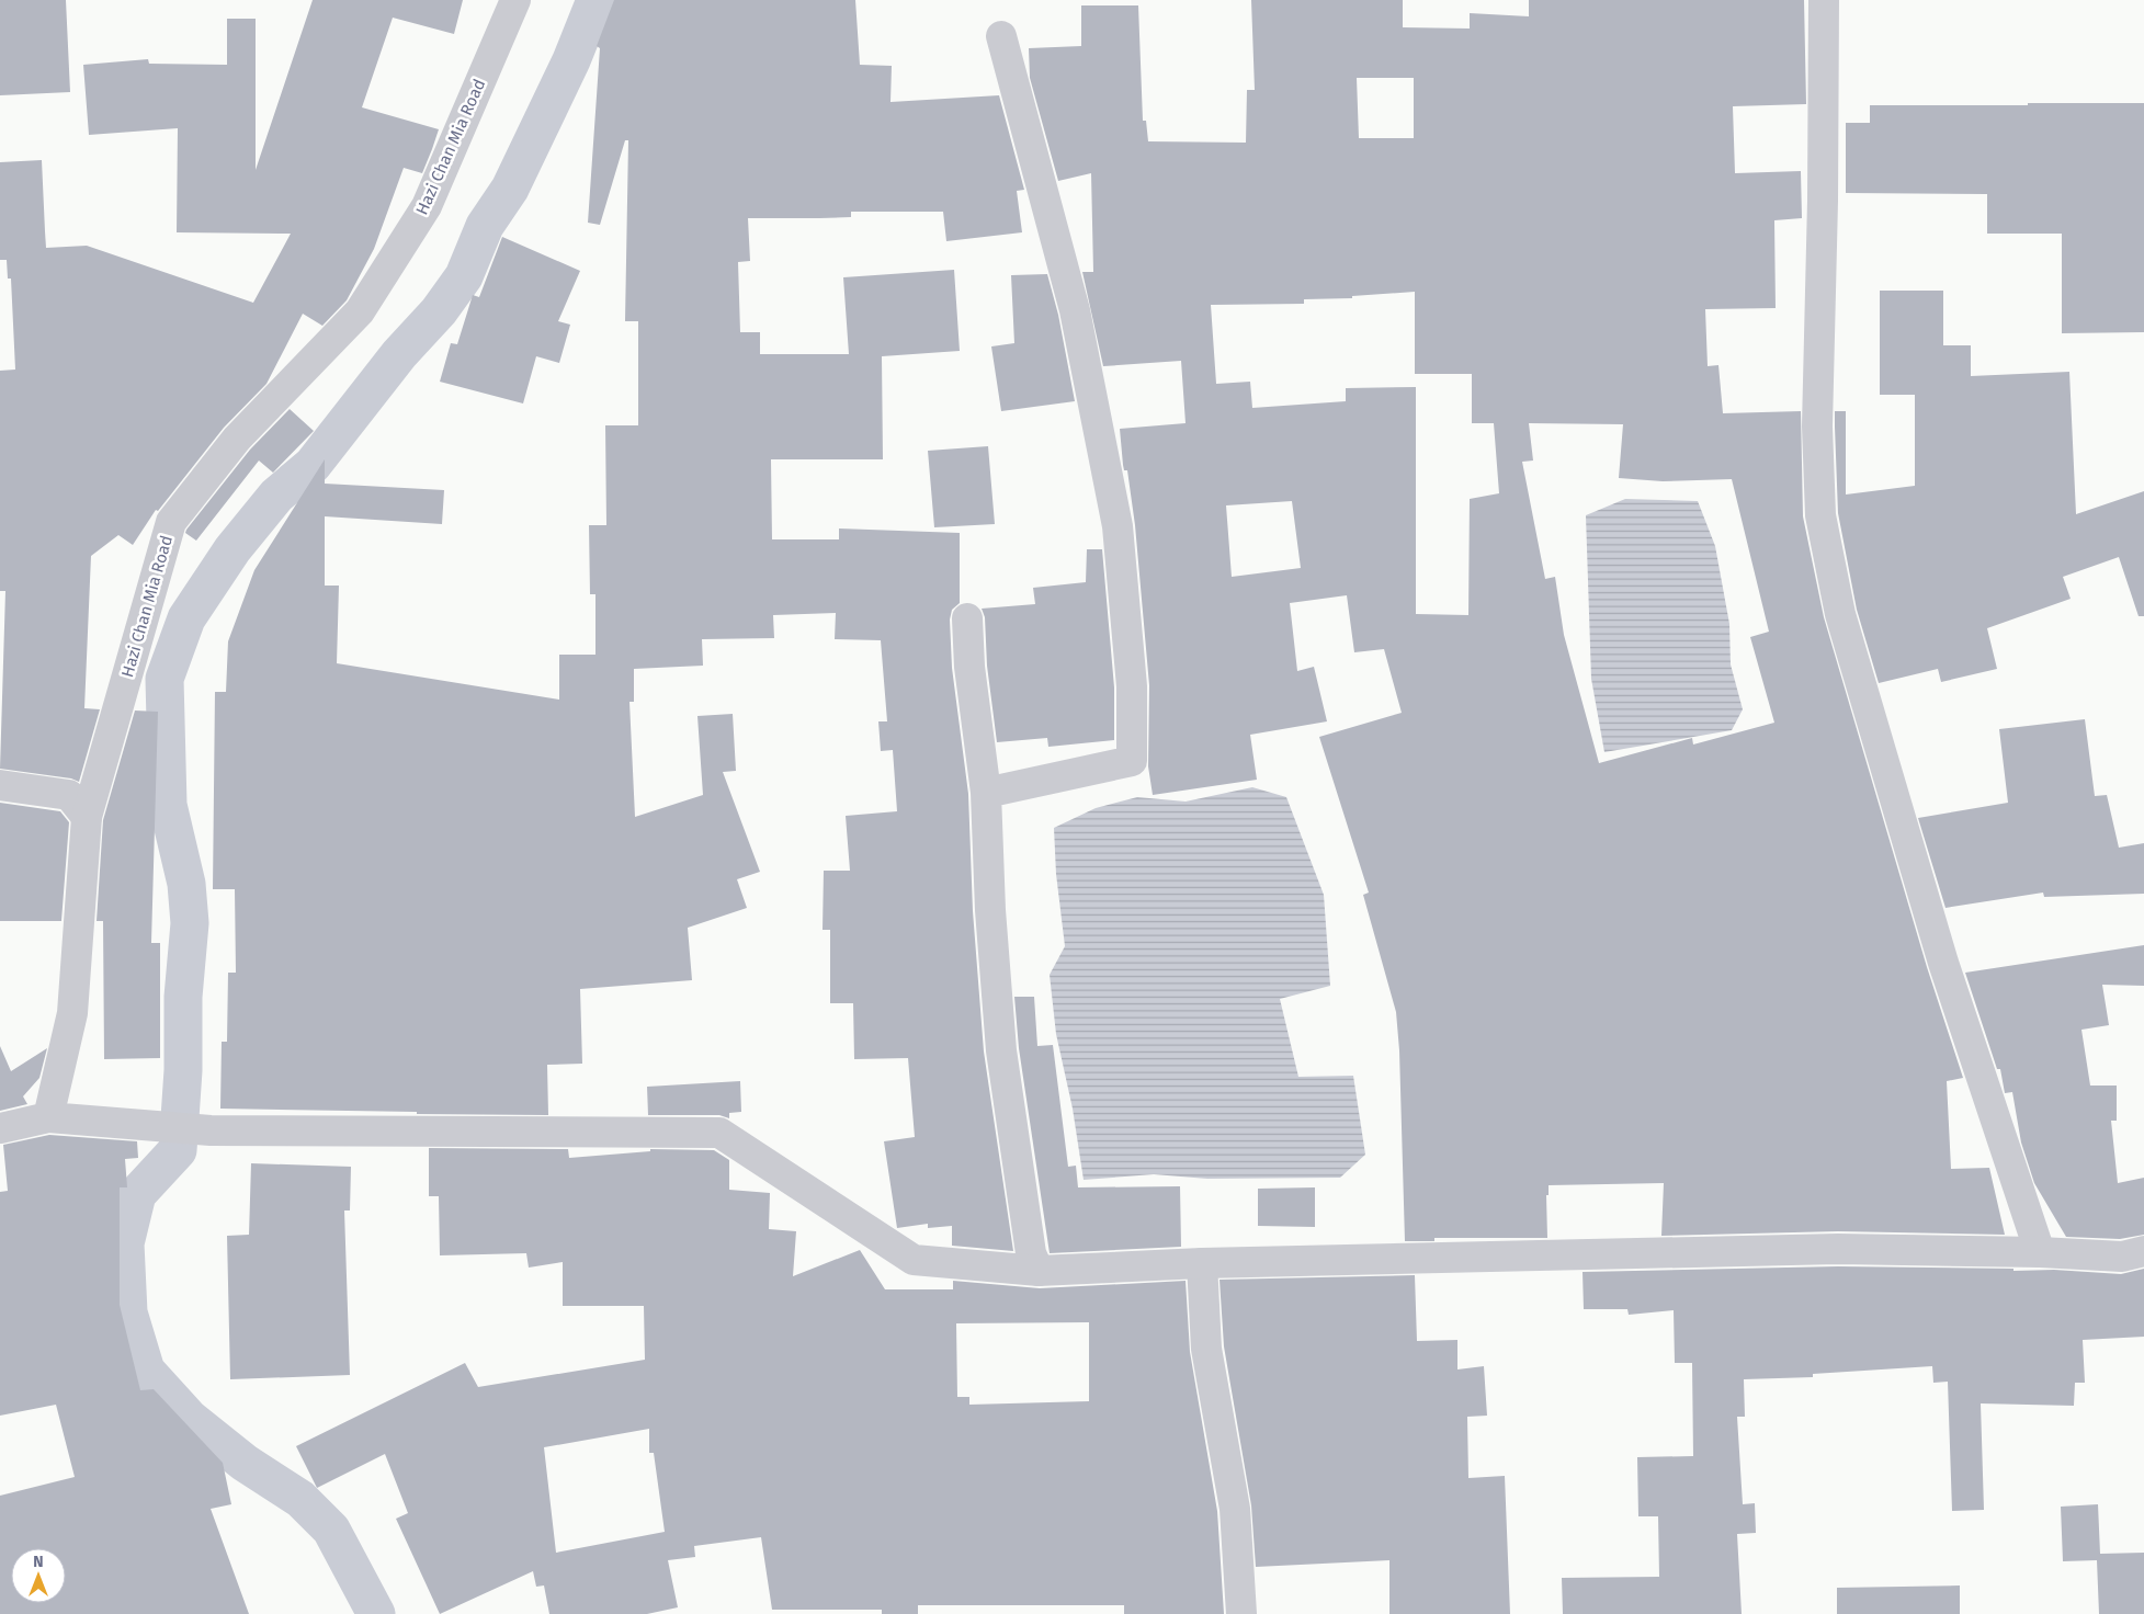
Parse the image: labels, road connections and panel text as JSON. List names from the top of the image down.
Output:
{
  "streets": {
    "street": ["Hazi Chan Mia Road"]
  },
  "north": "top"
}
